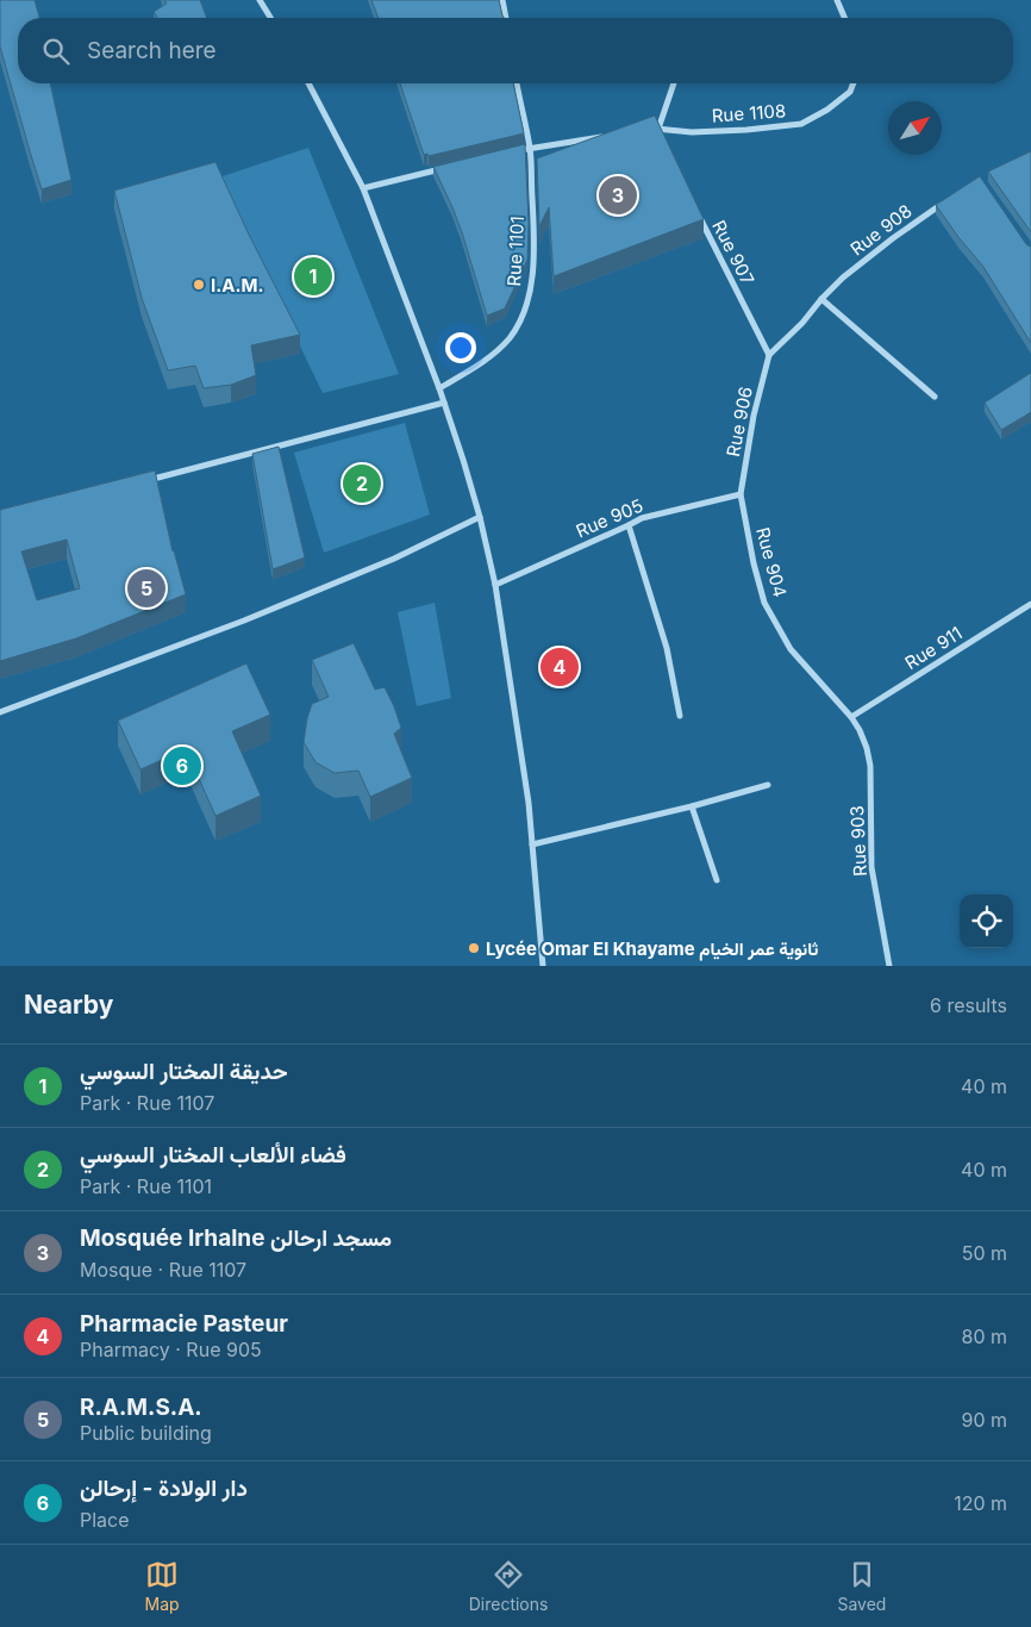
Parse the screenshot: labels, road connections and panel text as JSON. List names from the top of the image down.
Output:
{
  "streets": {
    "street": [
      "Rue 1108",
      "Rue 908",
      "Rue 1101",
      "Rue 907",
      "Rue 906",
      "Rue 905",
      "Rue 904",
      "Rue 911",
      "Rue 903"
    ]
  },
  "crossings": [
    ["Rue 908", "Rue 907"],
    ["Rue 908", "Rue 906"],
    ["Rue 907", "Rue 906"],
    ["Rue 906", "Rue 905"],
    ["Rue 906", "Rue 904"],
    ["Rue 905", "Rue 904"],
    ["Rue 904", "Rue 911"],
    ["Rue 904", "Rue 903"],
    ["Rue 911", "Rue 903"]
  ],
  "places": ["I.A.M.", "Lycée Omar El Khayame ثانوية عمر الخيام"],
  "north": "top right",
  "page": {
    "search": "Search here",
    "pins": [
      "3",
      "1",
      "2",
      "5",
      "4",
      "6"
    ],
    "heading": ["Nearby", "6 results"],
    "list": [
      {
        "mark": "1",
        "name": "حديقة المختار السوسي",
        "note": "Park · Rue 1107",
        "value": "40 m"
      },
      {
        "mark": "2",
        "name": "فضاء الألعاب المختار السوسي",
        "note": "Park · Rue 1101",
        "value": "40 m"
      },
      {
        "mark": "3",
        "name": "Mosquée Irhalne مسجد ارحالن",
        "note": "Mosque · Rue 1107",
        "value": "50 m"
      },
      {
        "mark": "4",
        "name": "Pharmacie Pasteur",
        "note": "Pharmacy · Rue 905",
        "value": "80 m"
      },
      {
        "mark": "5",
        "name": "R.A.M.S.A.",
        "note": "Public building",
        "value": "90 m"
      },
      {
        "mark": "6",
        "name": "دار الولادة - إرحالن",
        "note": "Place",
        "value": "120 m"
      }
    ],
    "nav": ["Map", "Directions", "Saved"]
  }
}
